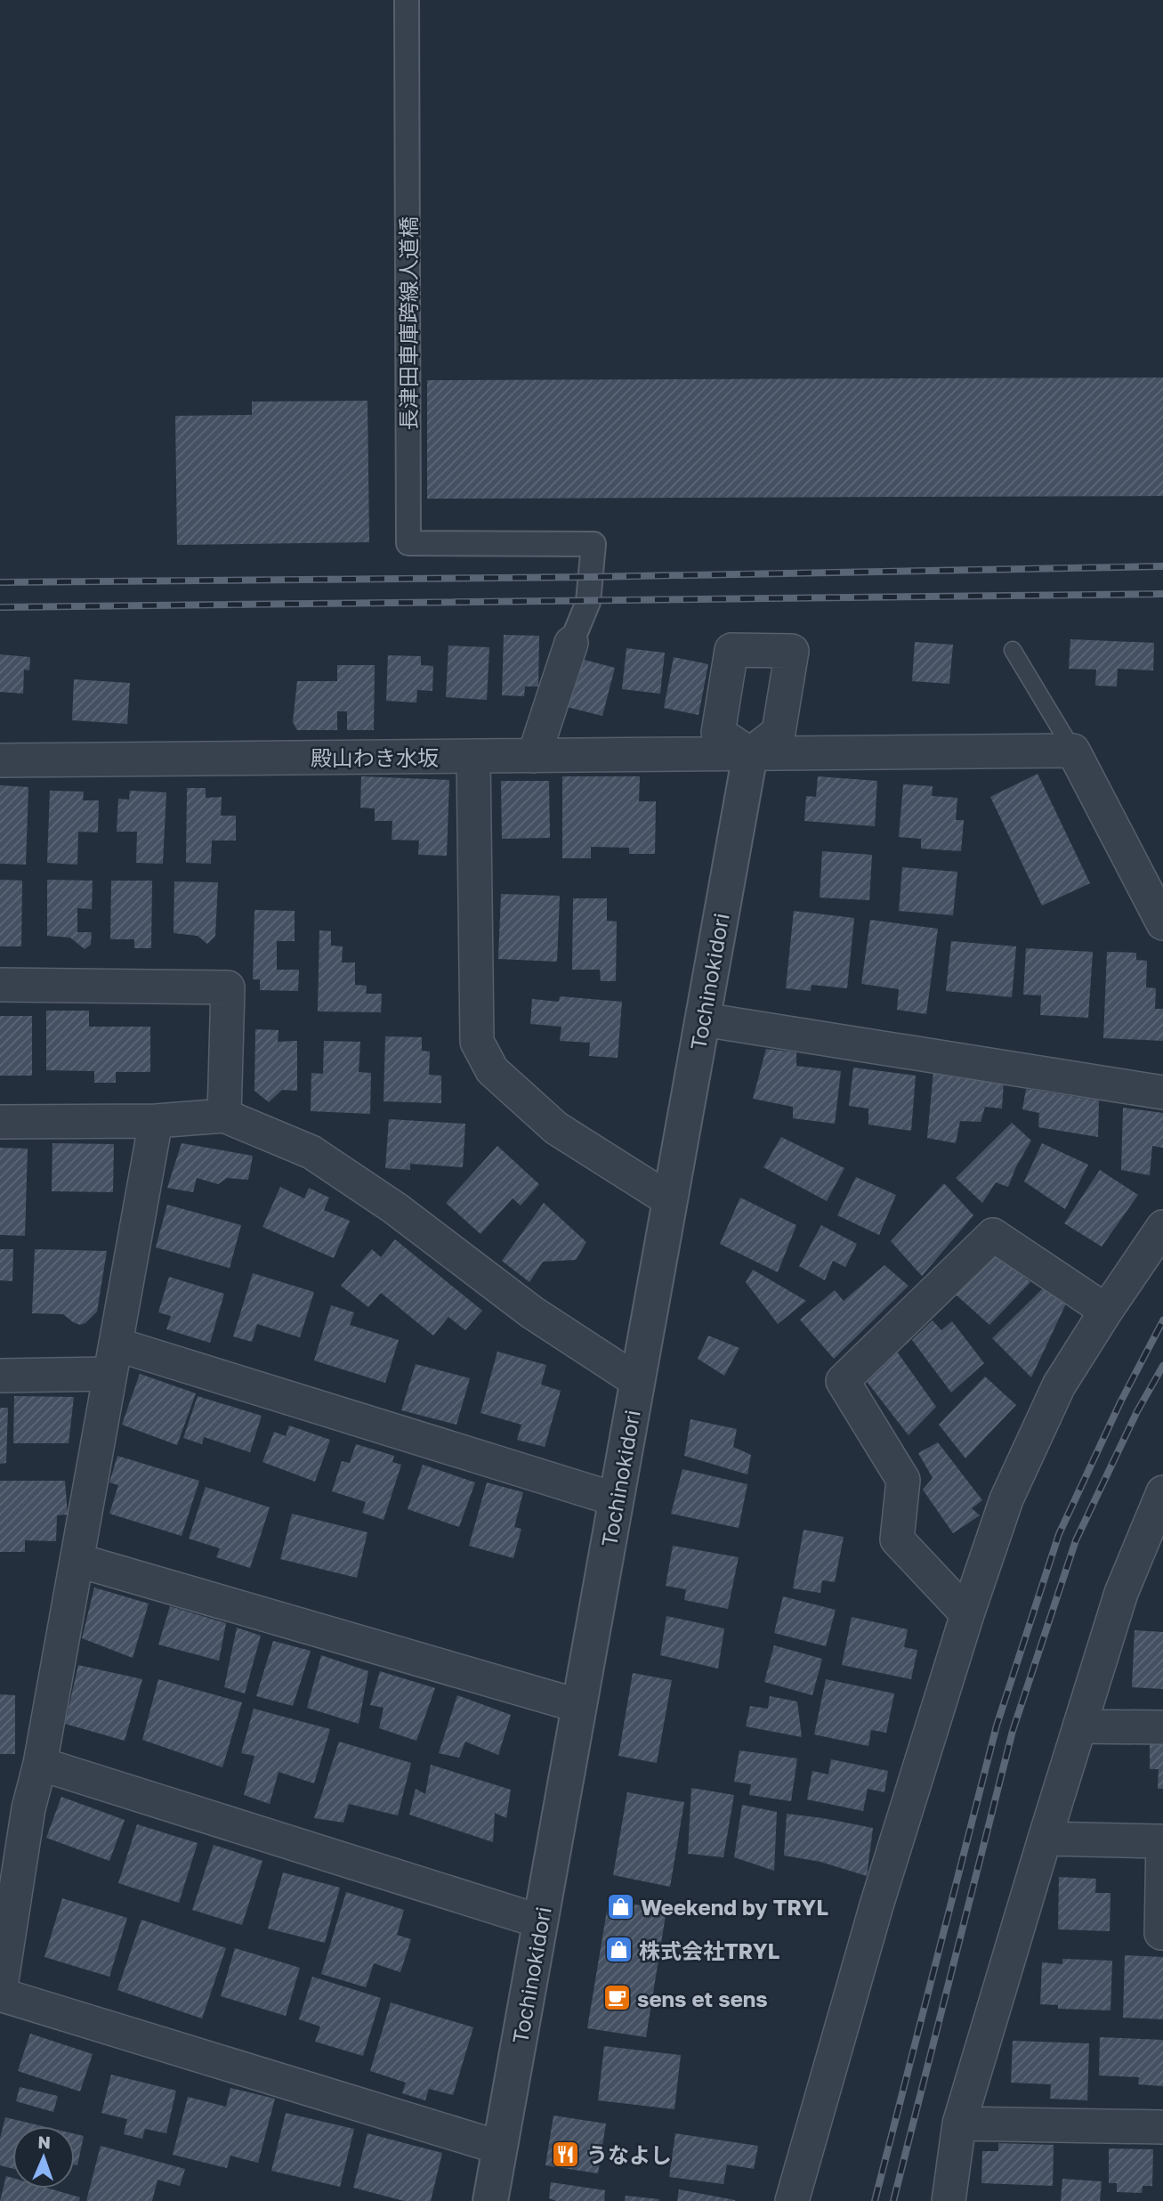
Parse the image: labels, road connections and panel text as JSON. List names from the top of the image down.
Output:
{
  "streets": {
    "street": ["長津田車庫跨線人道橋", "殿山わき水坂", "Tochinokidori"]
  },
  "crossings": [
    ["殿山わき水坂", "Tochinokidori"]
  ],
  "places": {
    "shop": ["Weekend by TRYL", "株式会社TRYL"],
    "cafe": ["sens et sens"],
    "restaurant": ["うなよし"]
  },
  "north": "top"
}
